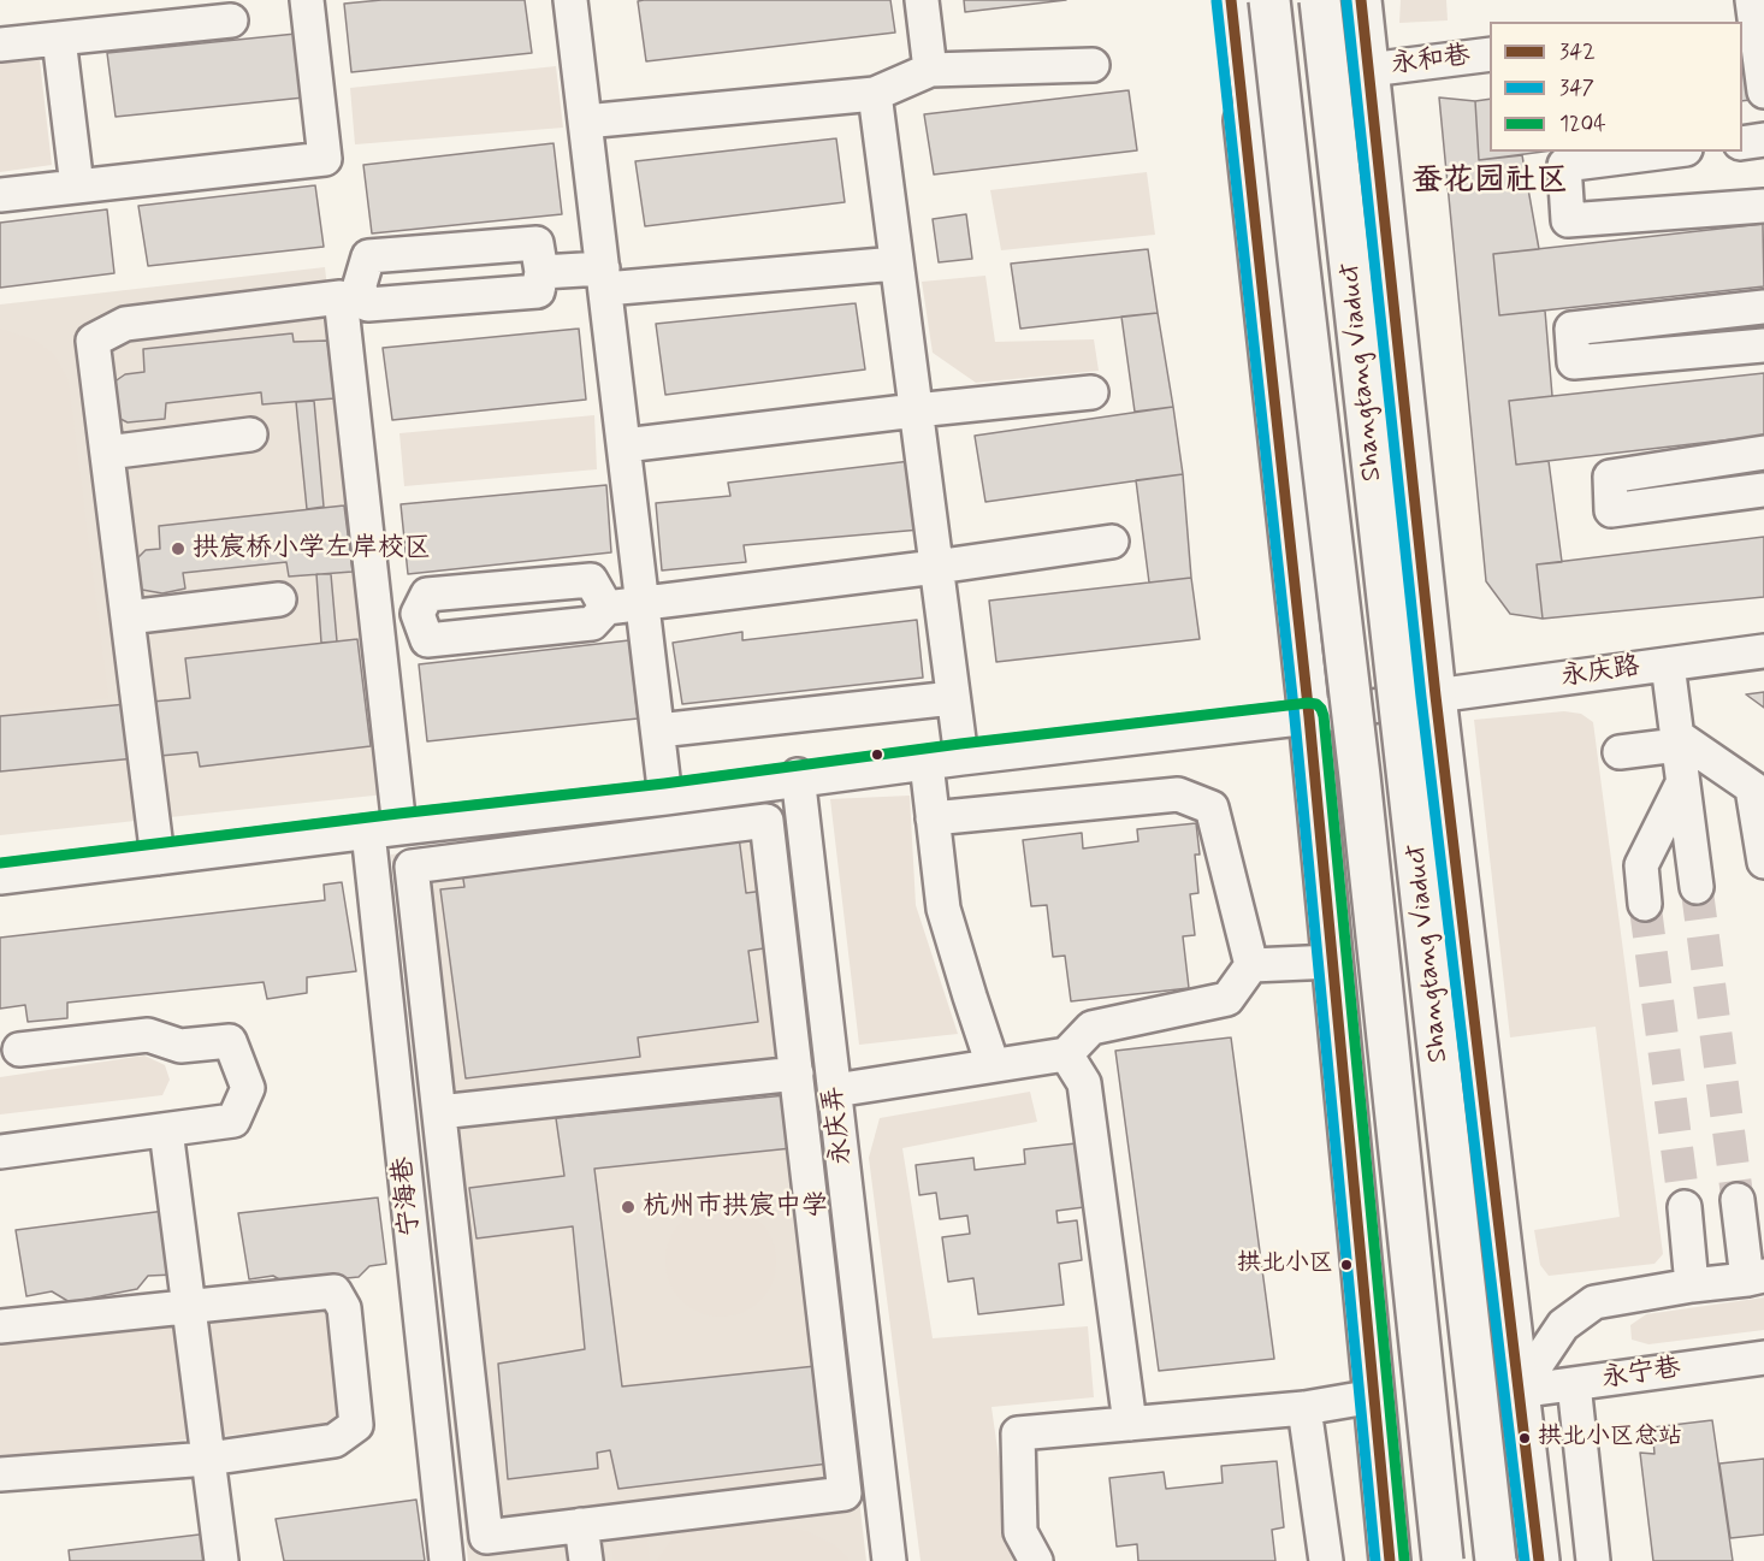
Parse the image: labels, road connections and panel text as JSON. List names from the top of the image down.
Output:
{
  "streets": {
    "main road": ["Shangtang Viaduct"],
    "street": [
      "永和巷",
      "永庆路",
      "永庆弄",
      "宁海巷",
      "永宁巷"
    ]
  },
  "districts": ["蚕花园社区"],
  "places": [
    "拱宸桥小学左岸校区",
    "杭州市拱宸中学",
    "拱北小区",
    "拱北小区总站"
  ],
  "lines": ["transit line 342", "transit line 347", "transit line 1204"],
  "legend": ["342", "347", "1204"]
}
